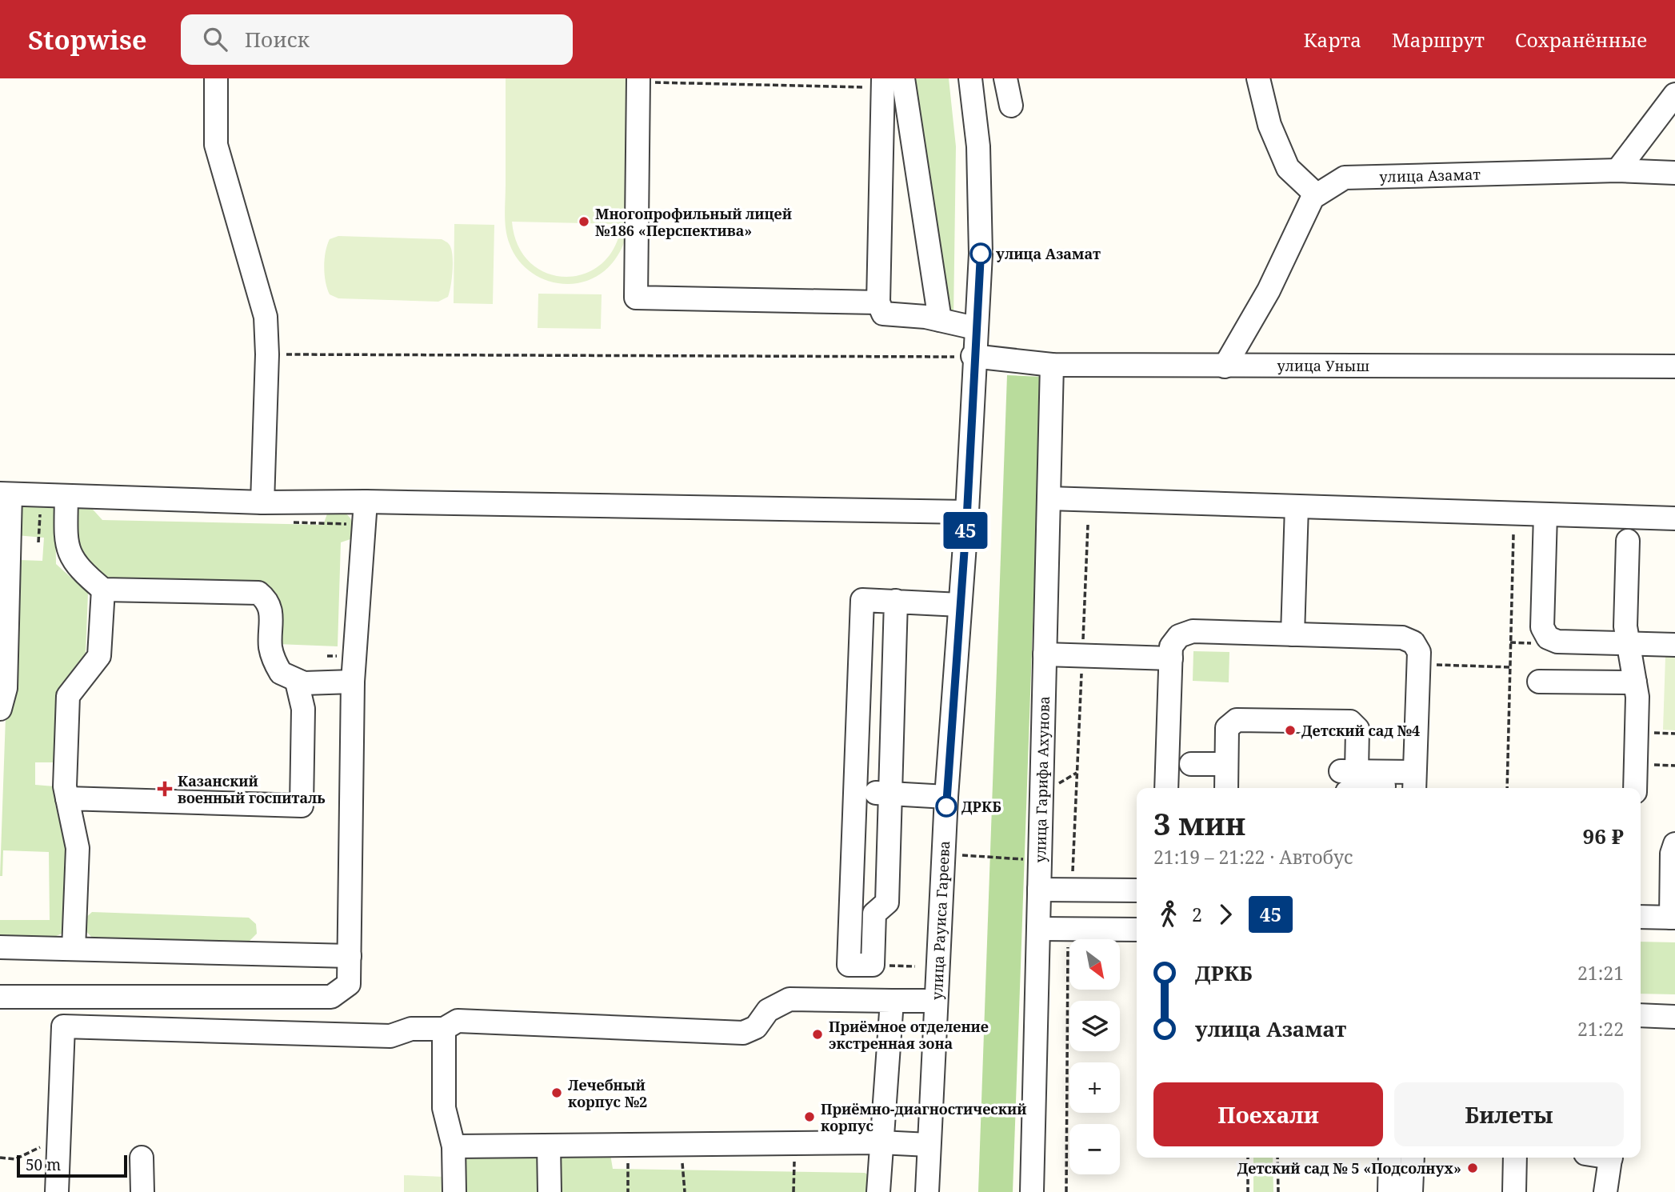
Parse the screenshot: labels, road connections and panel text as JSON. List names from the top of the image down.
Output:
{
  "streets": {
    "street": [
      "улица Азамат",
      "улица Уныш",
      "улица Гарифа Ахунова",
      "улица Рауиса Гареева"
    ]
  },
  "crossings": [
    ["улица Уныш", "улица Гарифа Ахунова"],
    ["улица Уныш", "улица Рауиса Гареева"]
  ],
  "places": {
    "other": [
      "Многопрофильный лицей №186 «Перспектива»",
      "улица Азамат",
      "Детский сад №4",
      "ДРКБ",
      "Приёмное отделение экстренная зона",
      "Лечебный корпус №2",
      "Приёмно-диагностический корпус",
      "Детский сад № 5 «Подсолнух»"
    ],
    "health": ["Казанский военный госпиталь"]
  },
  "lines": ["bus line 45"],
  "scale_bar": "50 m",
  "north": "bottom right",
  "page": {
    "header": "Stopwise",
    "search": "Поиск",
    "nav": ["Карта", "Маршрут", "Сохранённые"],
    "on_map": "45",
    "heading": ["3 мин", "21:19 – 21:22 · Автобус", "96 ₽"],
    "legs": ["2", "45"],
    "map_buttons": ["+", "−"],
    "list": [
      {
        "name": "ДРКБ",
        "value": "21:21"
      },
      {
        "name": "улица Азамат",
        "value": "21:22"
      }
    ],
    "buttons": ["Поехали", "Билеты"],
    "scale": "50 m"
  }
}
